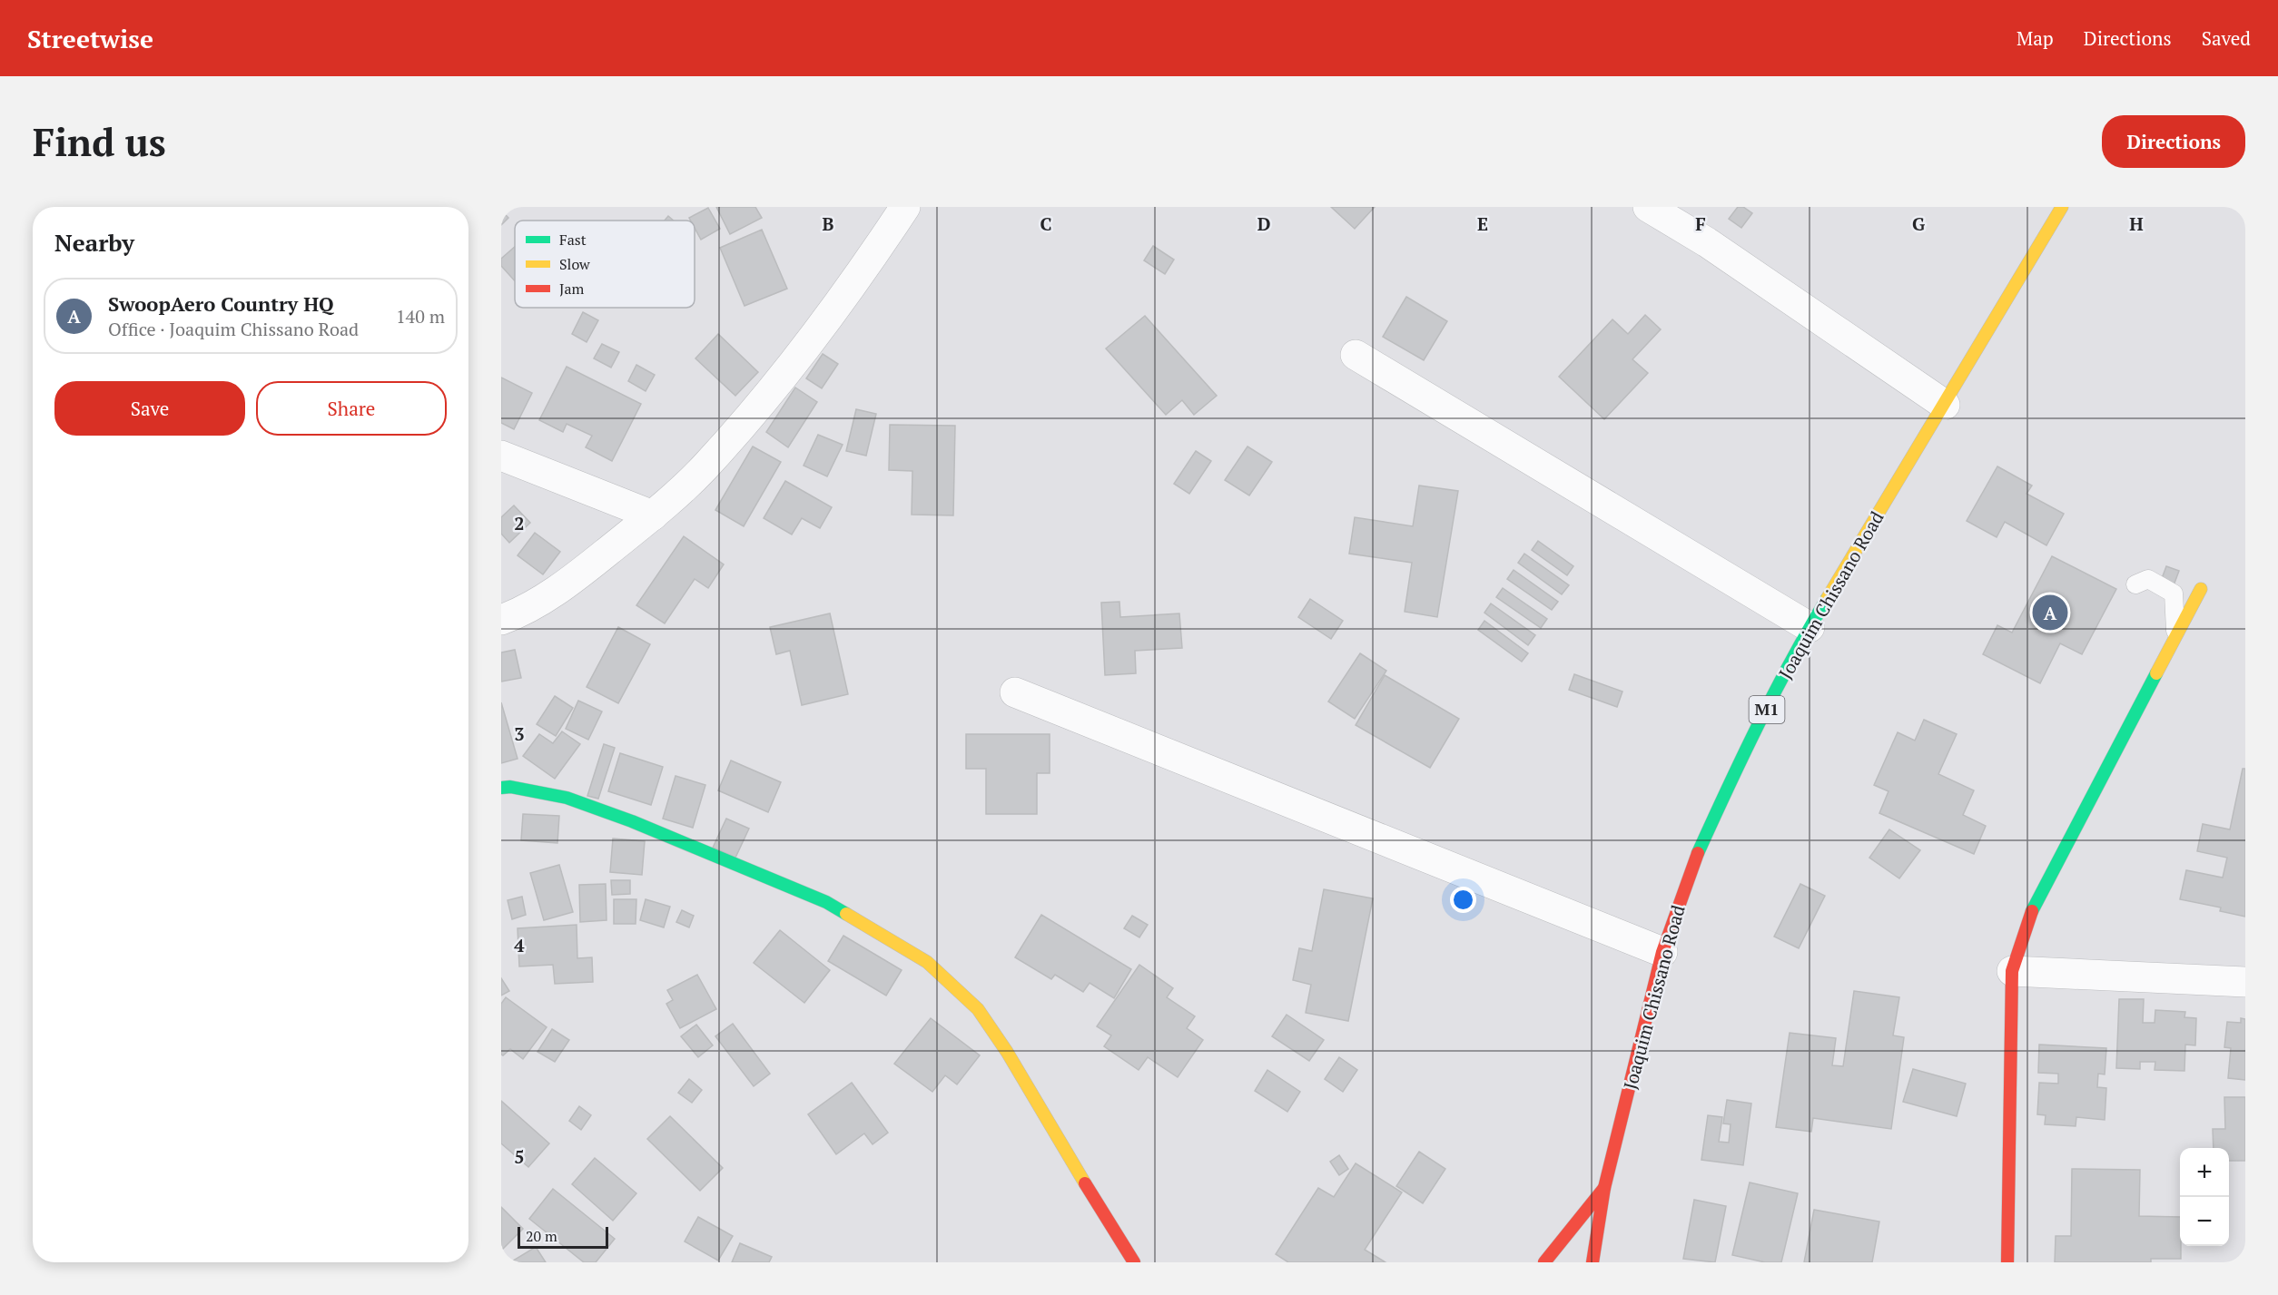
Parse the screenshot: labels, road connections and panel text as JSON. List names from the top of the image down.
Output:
{
  "streets": {
    "main road": ["Joaquim Chissano Road", "M1"]
  },
  "legend": ["Fast", "Slow", "Jam"],
  "scale_bar": "20 m",
  "page": {
    "header": "Streetwise",
    "nav": ["Map", "Directions", "Saved"],
    "buttons": [
      "Directions",
      ["Save", "Share"]
    ],
    "title": "Find us",
    "heading": "Nearby",
    "list": [
      {
        "mark": "A",
        "name": "SwoopAero Country HQ",
        "note": "Office · Joaquim Chissano Road",
        "value": "140 m"
      }
    ],
    "pins": "A",
    "map_buttons": ["+", "−"],
    "scale": "20 m"
  },
  "grid": {
    "columns": [
      "B",
      "C",
      "D",
      "E",
      "F",
      "G",
      "H"
    ],
    "rows": [
      "2",
      "3",
      "4",
      "5"
    ]
  }
}
